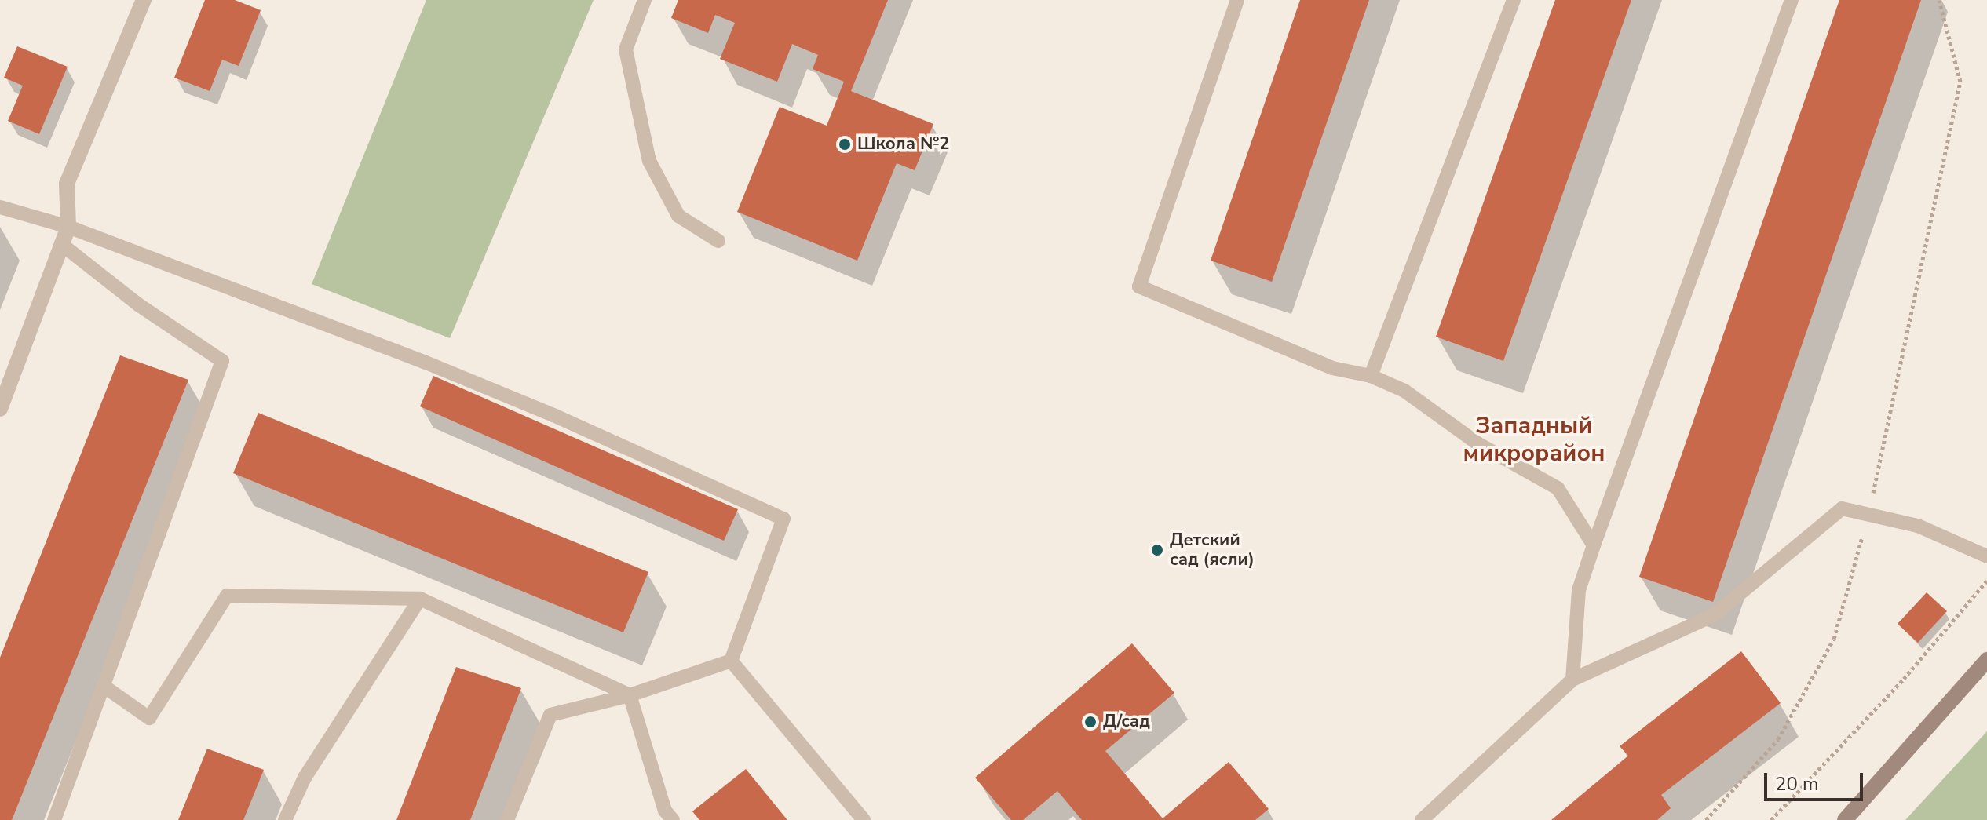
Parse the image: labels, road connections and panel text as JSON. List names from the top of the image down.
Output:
{
  "districts": ["Западный микрорайон"],
  "places": ["Школа №2", "Детский сад (ясли)", "Д/сад"],
  "scale_bar": "20 m"
}
